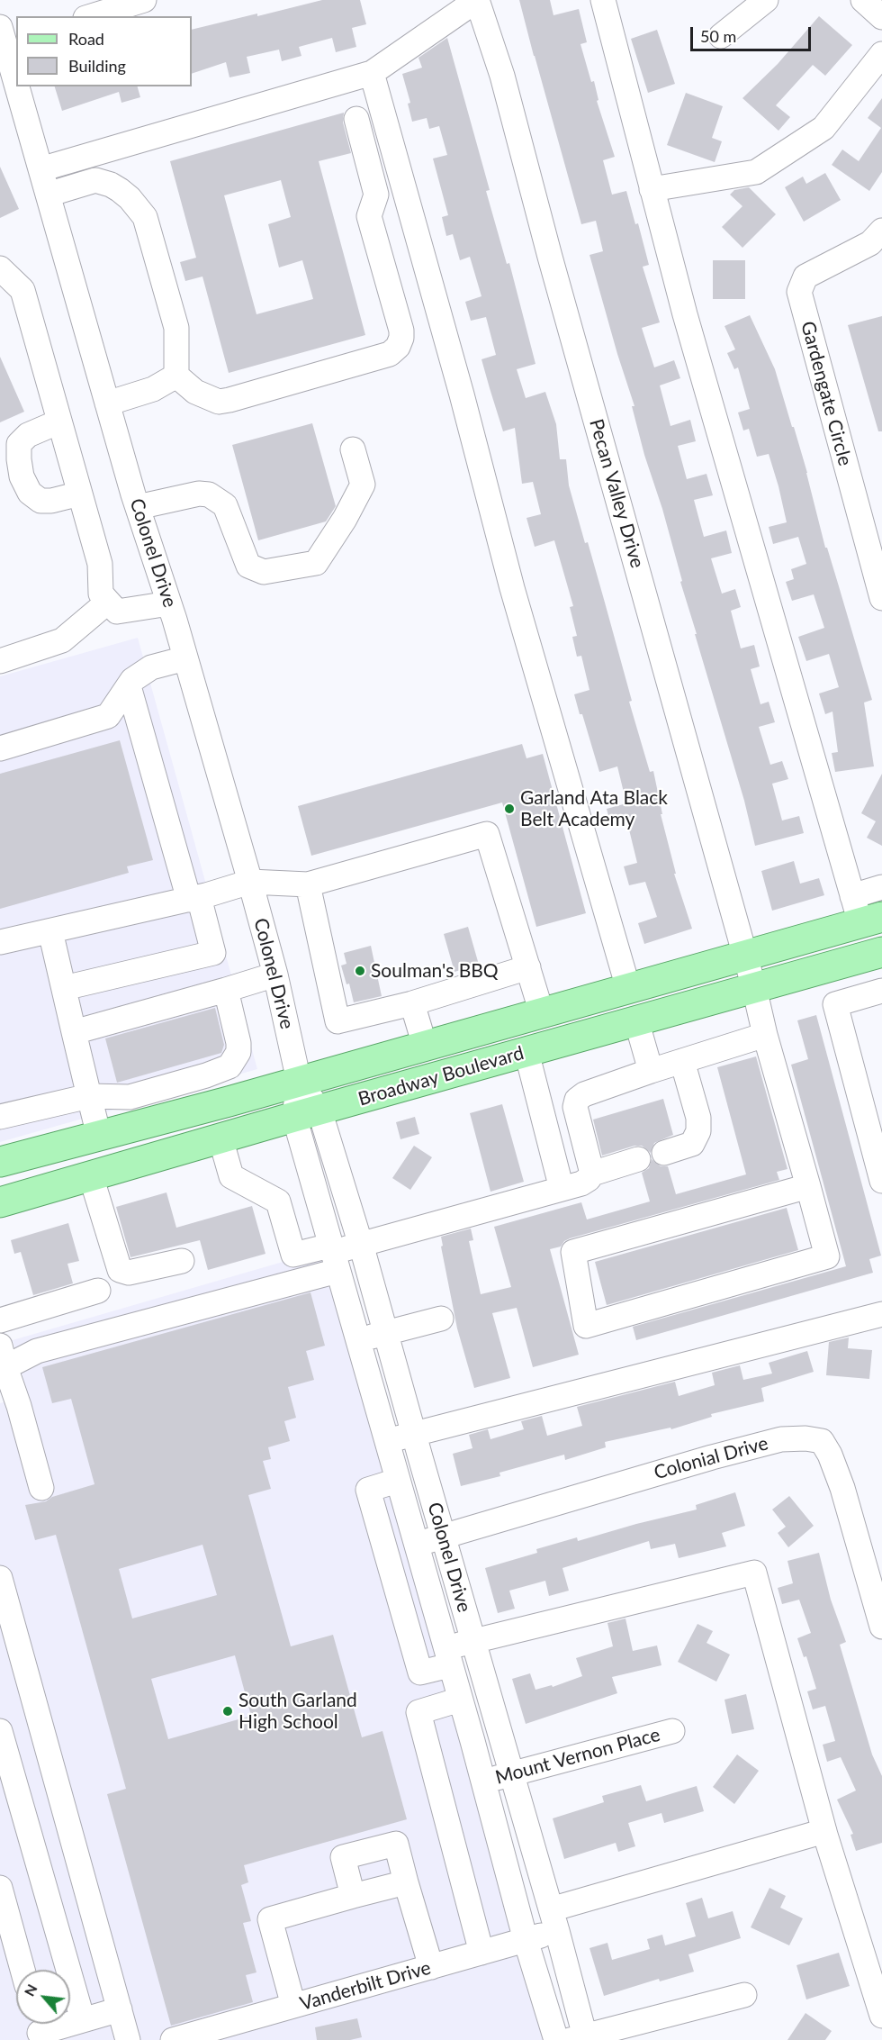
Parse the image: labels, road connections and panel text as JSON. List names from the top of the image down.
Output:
{
  "streets": {
    "main road": ["Broadway Boulevard"],
    "street": [
      "Gardengate Circle",
      "Pecan Valley Drive",
      "Colonel Drive",
      "Colonial Drive",
      "Mount Vernon Place",
      "Vanderbilt Drive"
    ]
  },
  "crossings": [
    ["Pecan Valley Drive", "Broadway Boulevard"],
    ["Colonel Drive", "Broadway Boulevard"],
    ["Colonel Drive", "Colonial Drive"],
    ["Colonel Drive", "Mount Vernon Place"],
    ["Colonel Drive", "Vanderbilt Drive"]
  ],
  "places": ["Garland Ata Black Belt Academy", "Soulman's BBQ", "South Garland High School"],
  "legend": ["Road", "Building"],
  "scale_bar": "50 m",
  "north": "top left"
}
